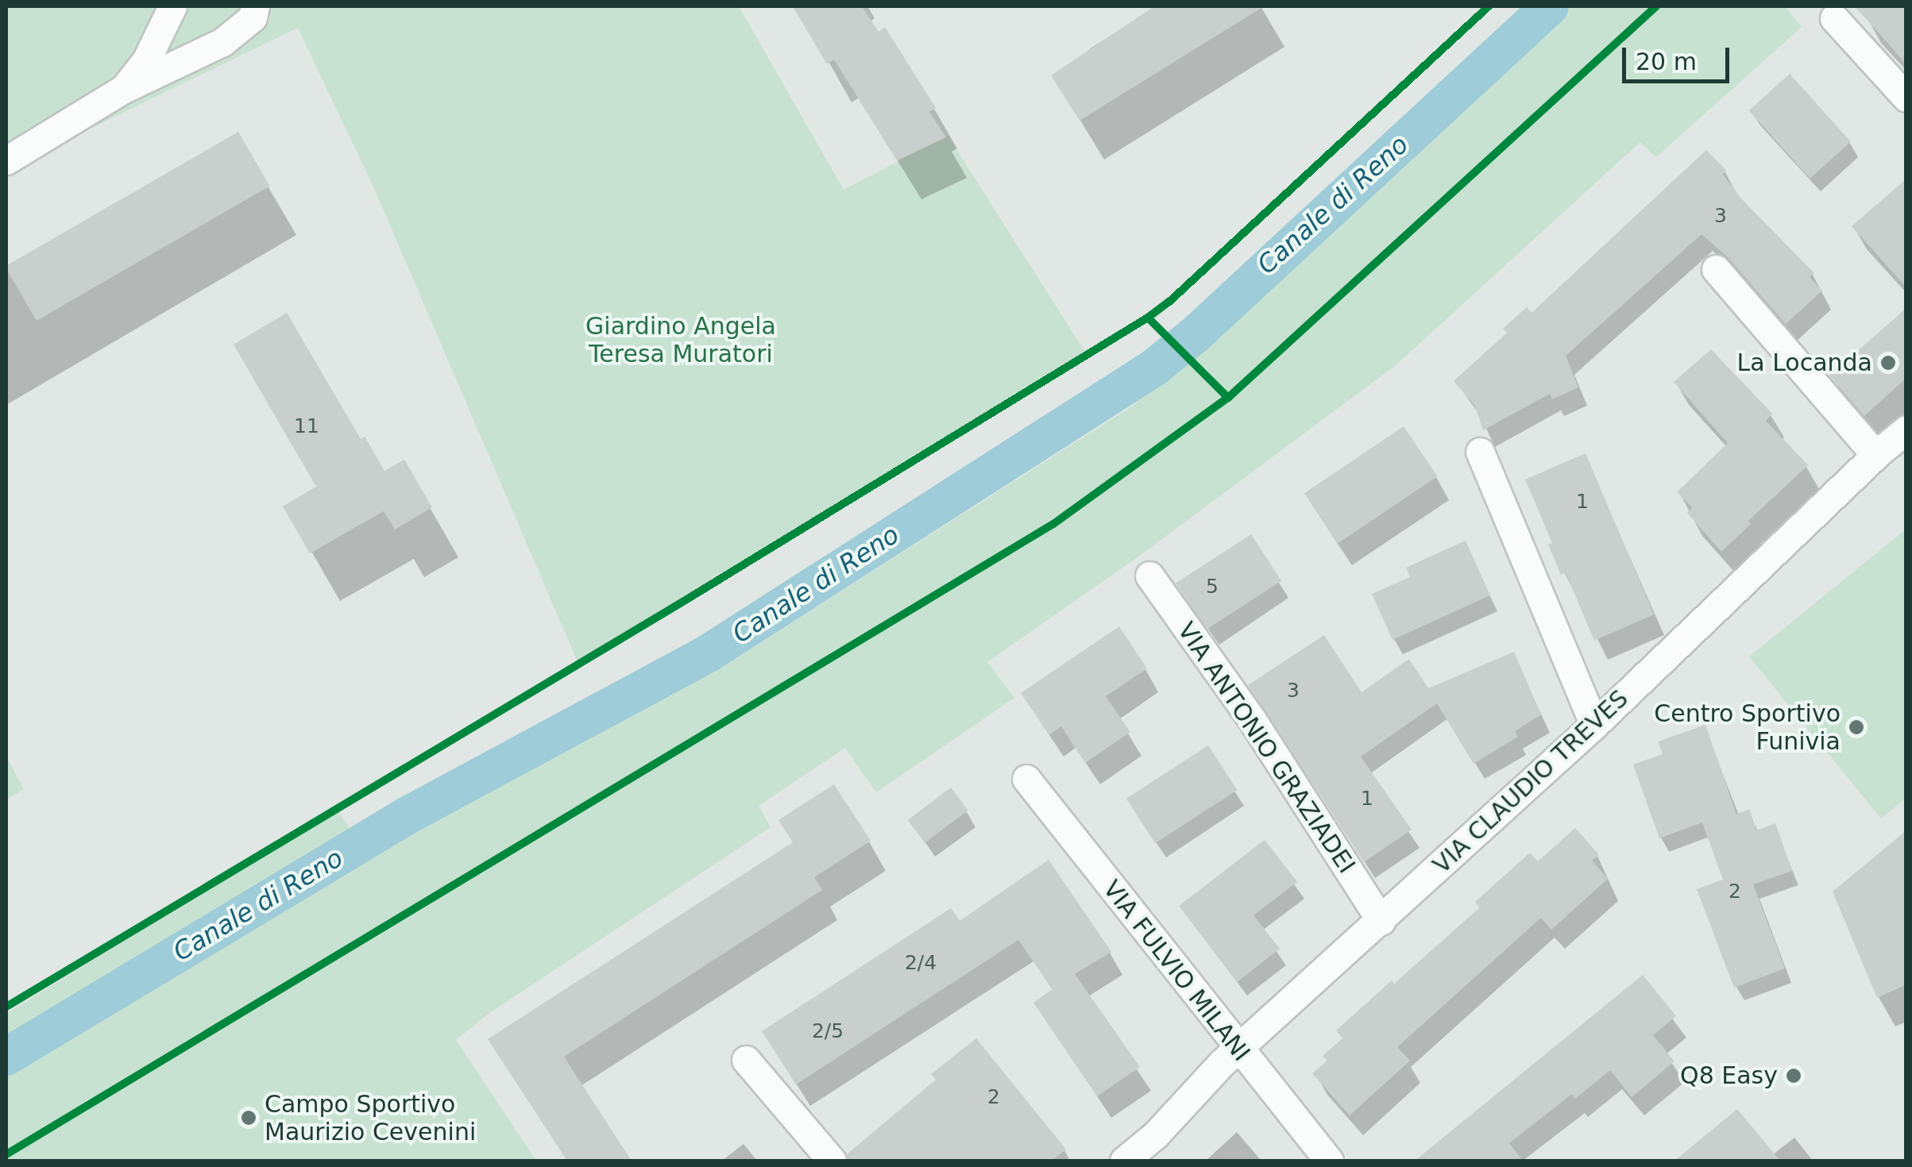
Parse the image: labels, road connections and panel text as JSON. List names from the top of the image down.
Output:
{
  "streets": {
    "street": ["VIA ANTONIO GRAZIADEI", "VIA CLAUDIO TREVES", "VIA FULVIO MILANI"]
  },
  "crossings": [
    ["VIA ANTONIO GRAZIADEI", "VIA CLAUDIO TREVES"],
    ["VIA CLAUDIO TREVES", "VIA FULVIO MILANI"]
  ],
  "water": ["Canale di Reno"],
  "parks": ["Giardino Angela Teresa Muratori"],
  "places": [
    "La Locanda",
    "Centro Sportivo Funivia",
    "Q8 Easy",
    "Campo Sportivo Maurizio Cevenini"
  ],
  "house_numbers": [
    "3",
    "11",
    "1",
    "5",
    "3",
    "1",
    "2",
    "2/4",
    "2/5",
    "2"
  ],
  "scale_bar": "20 m"
}
